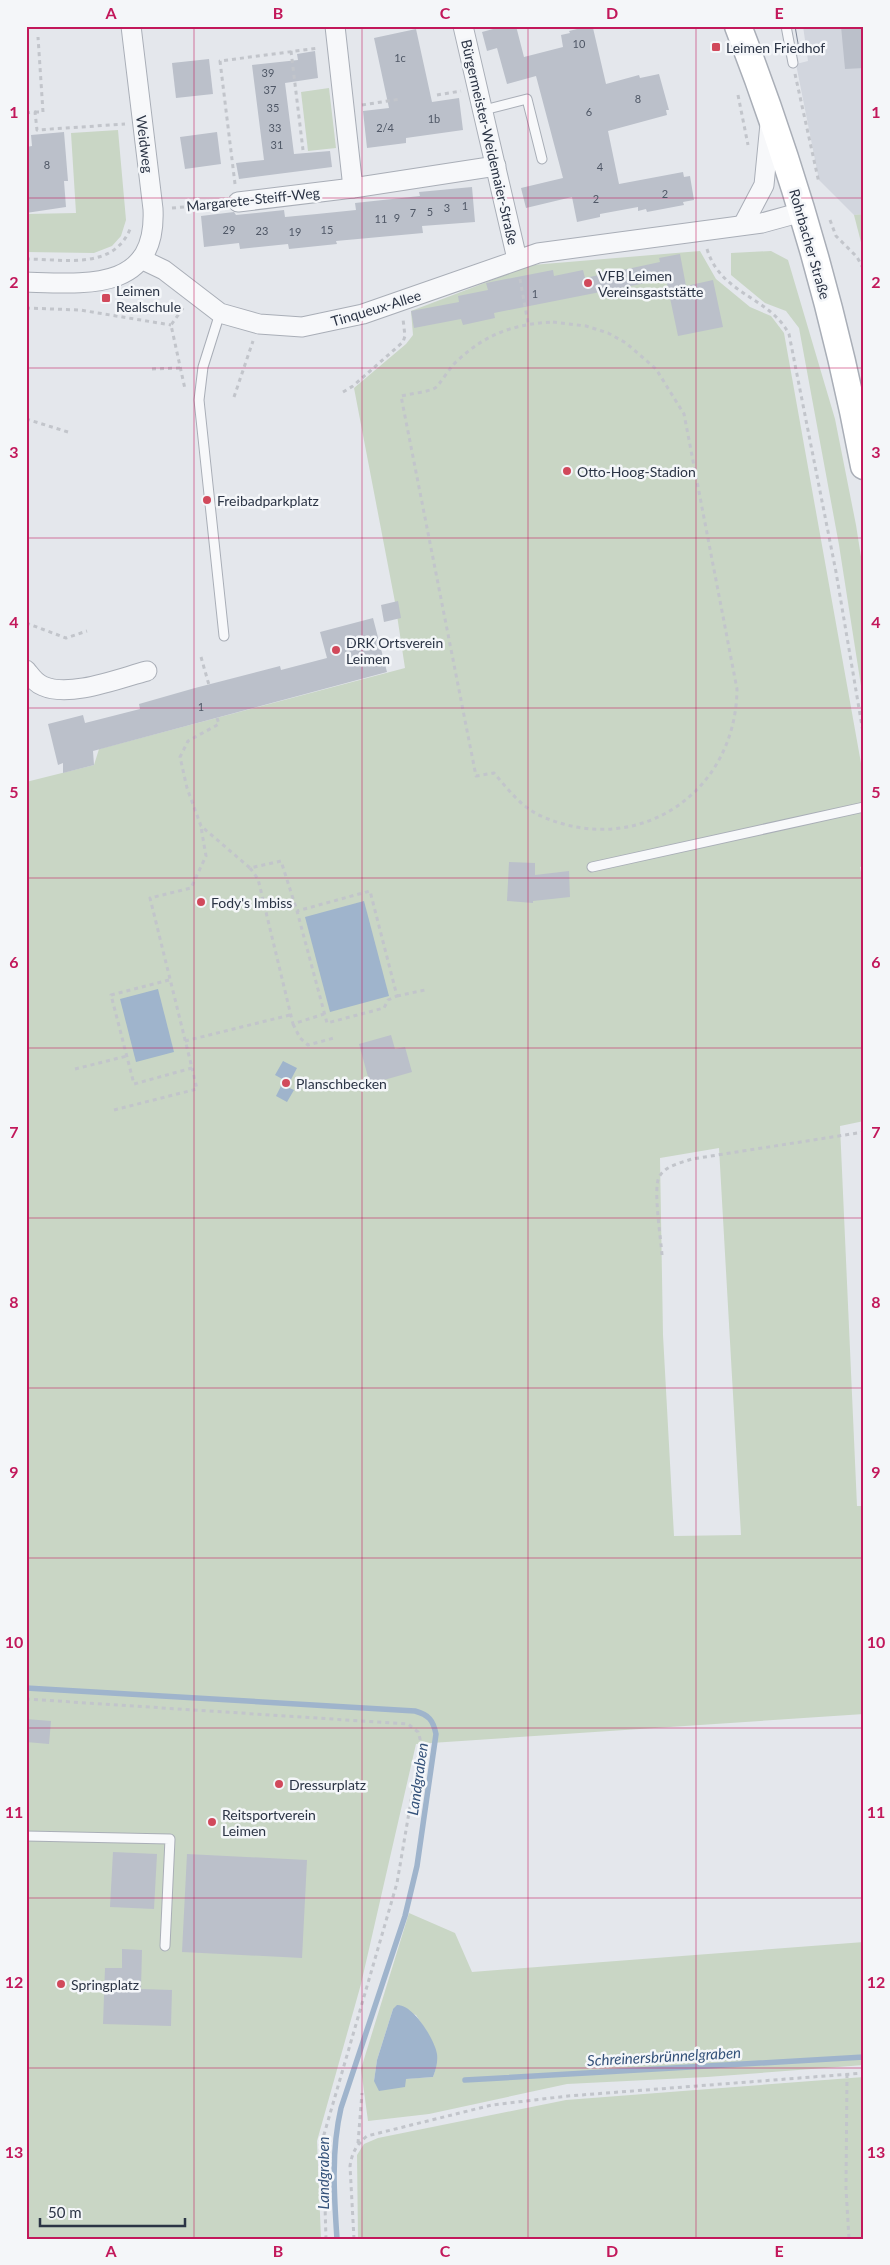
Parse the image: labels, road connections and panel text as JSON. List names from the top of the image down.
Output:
{
  "streets": {
    "main road": ["Rohrbacher Straße"],
    "street": [
      "Bürgermeister-Weidemaier-Straße",
      "Weidweg",
      "Margarete-Steiff-Weg",
      "Tinqueux-Allee"
    ]
  },
  "crossings": [
    ["Bürgermeister-Weidemaier-Straße", "Margarete-Steiff-Weg"],
    ["Bürgermeister-Weidemaier-Straße", "Tinqueux-Allee"],
    ["Weidweg", "Margarete-Steiff-Weg"],
    ["Weidweg", "Tinqueux-Allee"],
    ["Rohrbacher Straße", "Tinqueux-Allee"]
  ],
  "water": ["Landgraben", "Schreinersbrünnelgraben"],
  "places": {
    "transit": ["Leimen Friedhof", "Leimen Realschule"],
    "other": [
      "VFB Leimen Vereinsgaststätte",
      "Otto-Hoog-Stadion",
      "Freibadparkplatz",
      "DRK Ortsverein Leimen",
      "Fody's Imbiss",
      "Planschbecken",
      "Dressurplatz",
      "Reitsportverein Leimen",
      "Springplatz"
    ]
  },
  "house_numbers": [
    "10",
    "1c",
    "39",
    "37",
    "8",
    "35",
    "6",
    "1b",
    "33",
    "2/4",
    "31",
    "8",
    "4",
    "2",
    "2",
    "1",
    "3",
    "5",
    "7",
    "9",
    "11",
    "29",
    "15",
    "23",
    "19",
    "1",
    "1"
  ],
  "scale_bar": "50 m",
  "grid": {
    "columns": [
      "A",
      "B",
      "C",
      "D",
      "E"
    ],
    "rows": [
      "1",
      "2",
      "3",
      "4",
      "5",
      "6",
      "7",
      "8",
      "9",
      "10",
      "11",
      "12",
      "13"
    ]
  }
}
